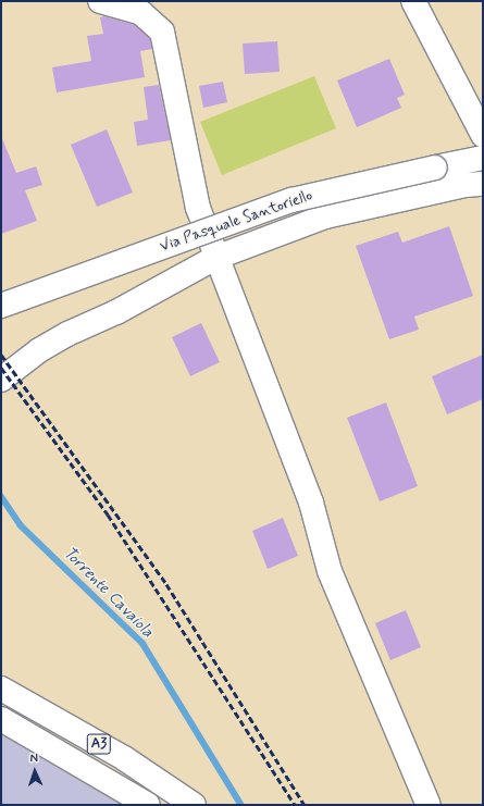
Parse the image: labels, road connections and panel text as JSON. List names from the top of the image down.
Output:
{
  "streets": {
    "main road": ["Via Pasquale Santoriello", "A3"]
  },
  "water": ["Torrente Cavaiola"],
  "north": "top"
}
